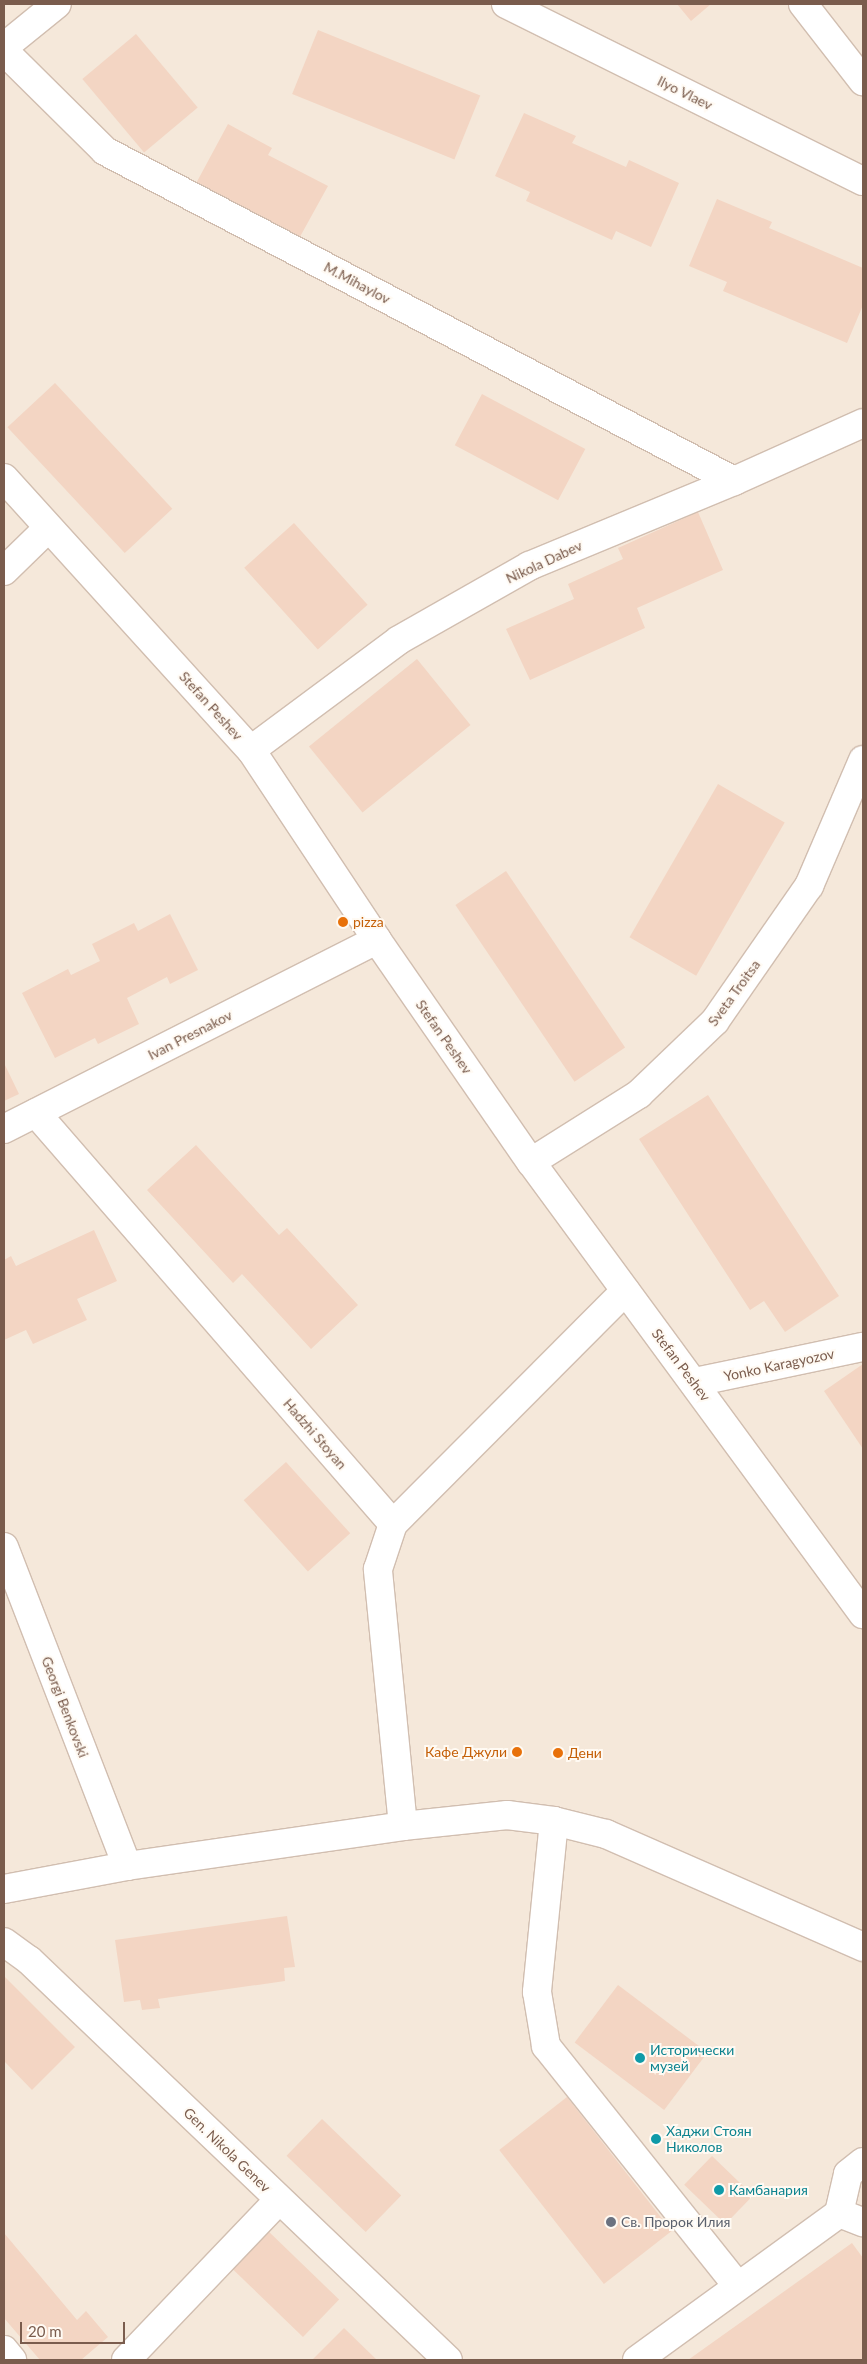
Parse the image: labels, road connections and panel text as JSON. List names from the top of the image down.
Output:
{
  "streets": {
    "street": [
      "Ilyo Vlaev",
      "M.Mihaylov",
      "Nikola Dabev",
      "Stefan Peshev",
      "Sveta Troitsa",
      "Ivan Presnakov",
      "Yonko Karagyozov",
      "Hadzhi Stoyan",
      "Georgi Benkovski",
      "Gen. Nikola Genev"
    ]
  },
  "crossings": [
    ["M.Mihaylov", "Nikola Dabev"],
    ["Nikola Dabev", "Stefan Peshev"],
    ["Stefan Peshev", "Sveta Troitsa"],
    ["Stefan Peshev", "Ivan Presnakov"],
    ["Stefan Peshev", "Yonko Karagyozov"],
    ["Ivan Presnakov", "Hadzhi Stoyan"]
  ],
  "places": [
    "pizza",
    "Кафе Джули",
    "Дени",
    "Исторически музей",
    "Хаджи Стоян Николов",
    "Камбанария",
    "Св. Пророк Илия"
  ],
  "scale_bar": "20 m"
}
